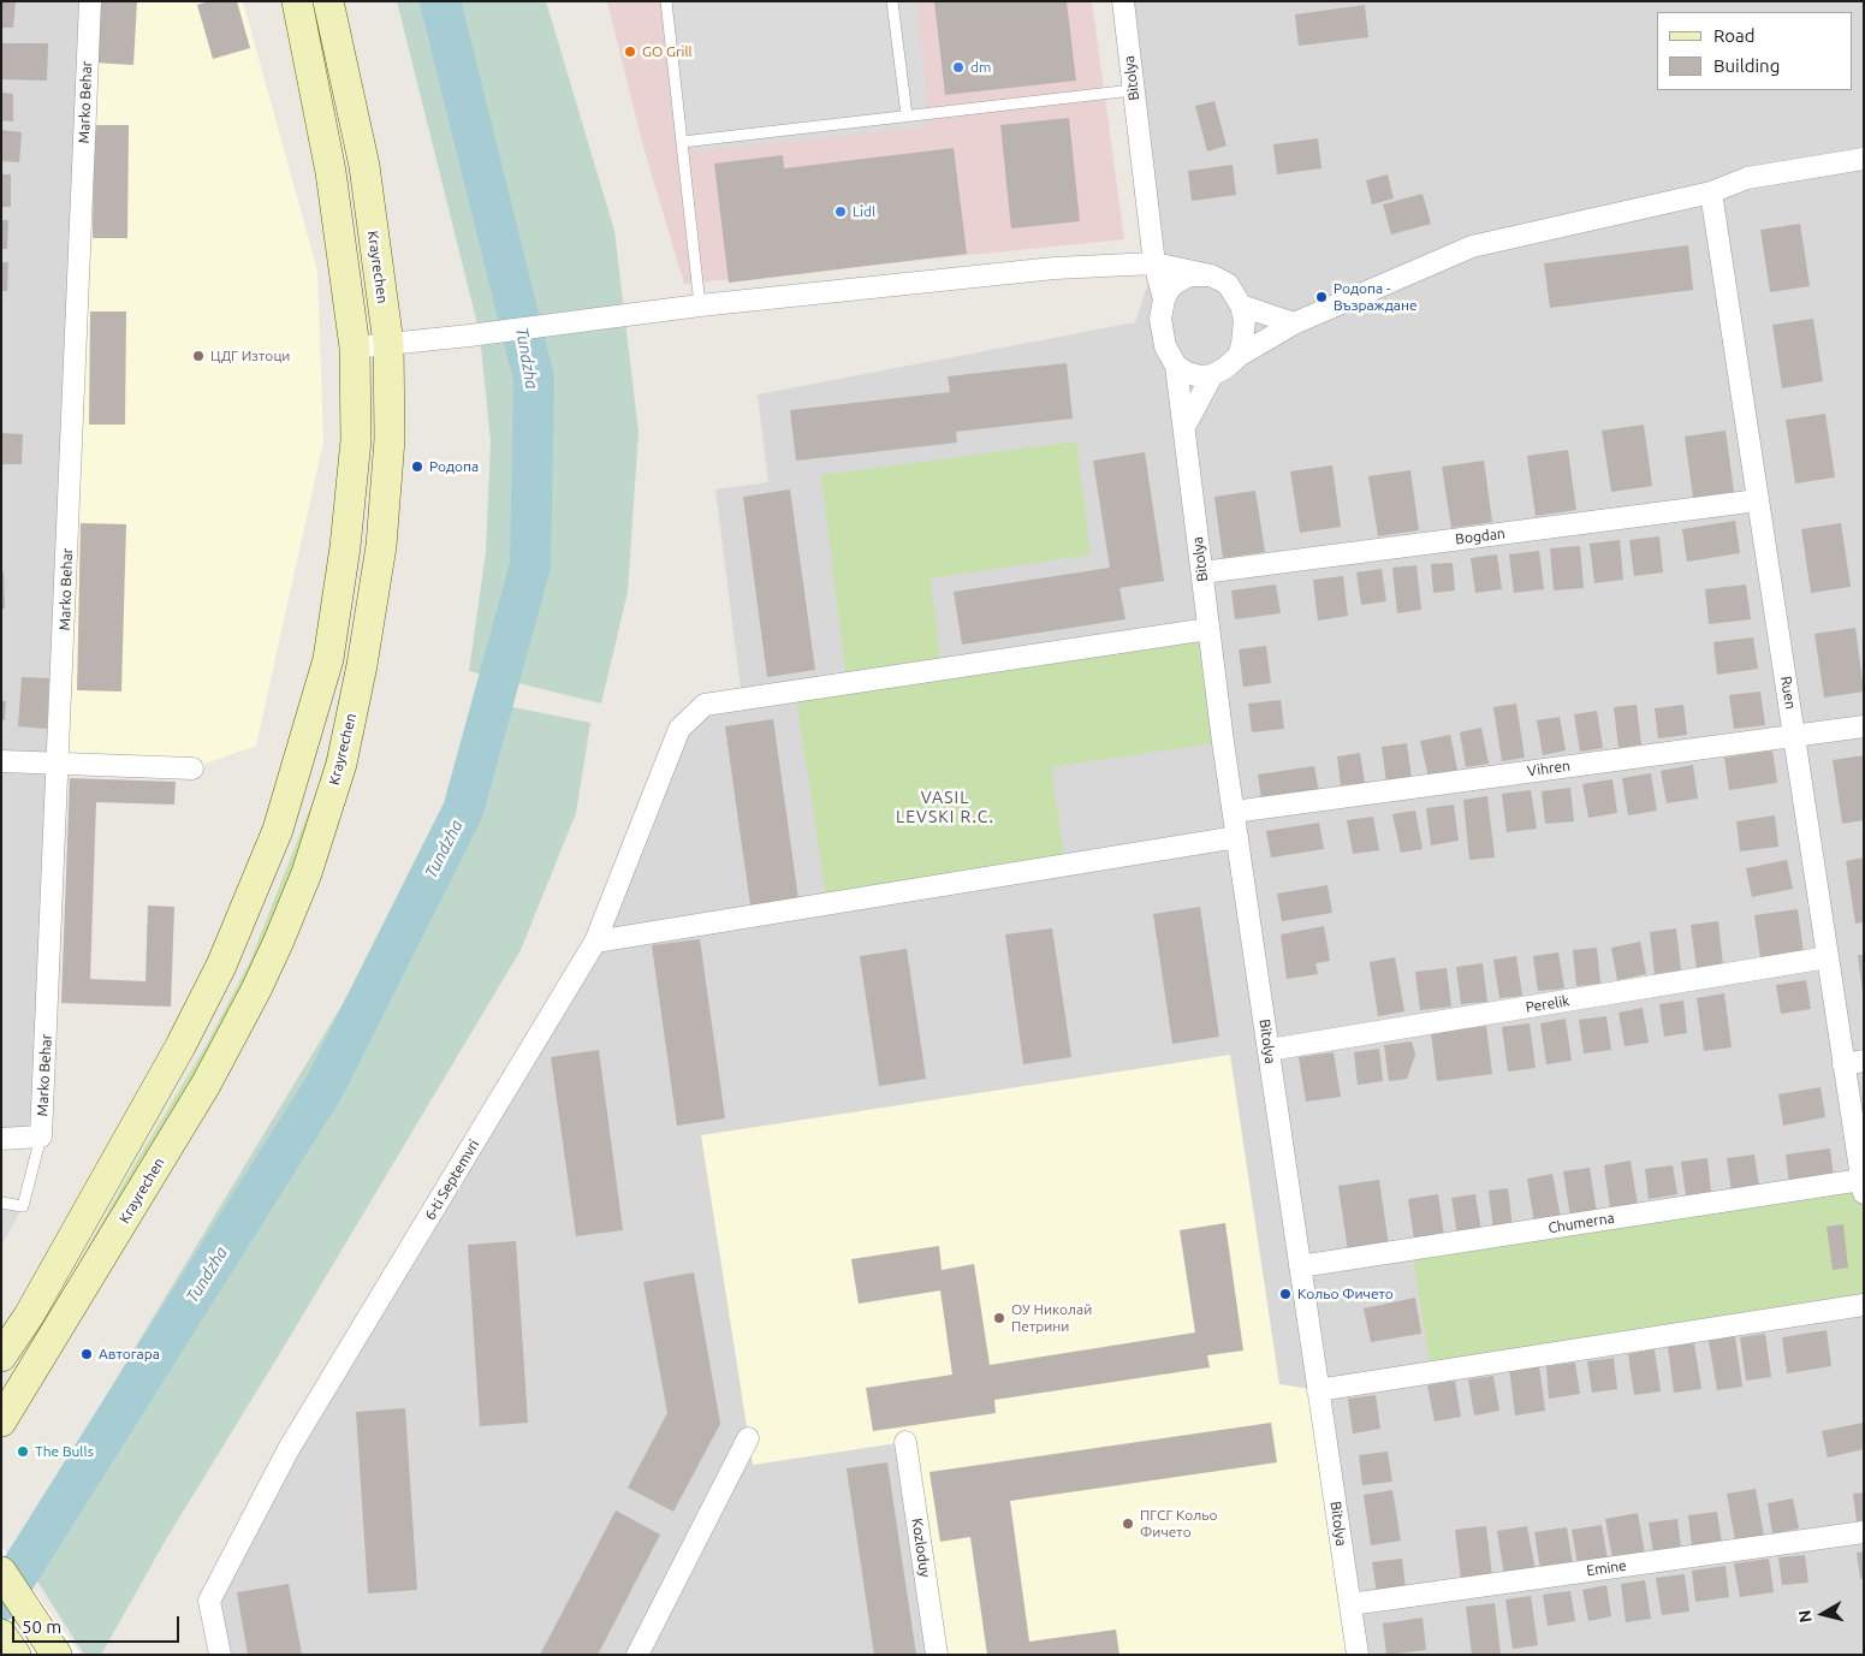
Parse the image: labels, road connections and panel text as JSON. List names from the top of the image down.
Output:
{
  "streets": {
    "street": [
      "Bitolya",
      "Marko Behar",
      "Krayrechen",
      "Bogdan",
      "Ruen",
      "Vihren",
      "Perelik",
      "6-ti Septemvri",
      "Chumerna",
      "Kozloduy",
      "Emine"
    ]
  },
  "crossings": [
    ["Bitolya", "Bogdan"],
    ["Bitolya", "Vihren"],
    ["Bitolya", "Perelik"],
    ["Bitolya", "6-ti Septemvri"],
    ["Bitolya", "Chumerna"],
    ["Bitolya", "Emine"],
    ["Bogdan", "Ruen"],
    ["Ruen", "Vihren"],
    ["Ruen", "Perelik"],
    ["Ruen", "Chumerna"]
  ],
  "districts": ["VASIL LEVSKI R.C."],
  "water": ["Tundzha"],
  "places": [
    "GO Grill",
    "dm",
    "Lidl",
    "Родопа - Възраждане",
    "ЦДГ Изтоци",
    "Родопа",
    "Кольо Фичето",
    "ОУ Николай Петрини",
    "Автогара",
    "The Bulls",
    "ПГСГ Кольо Фичето"
  ],
  "legend": ["Road", "Building"],
  "scale_bar": "50 m",
  "north": "left"
}
